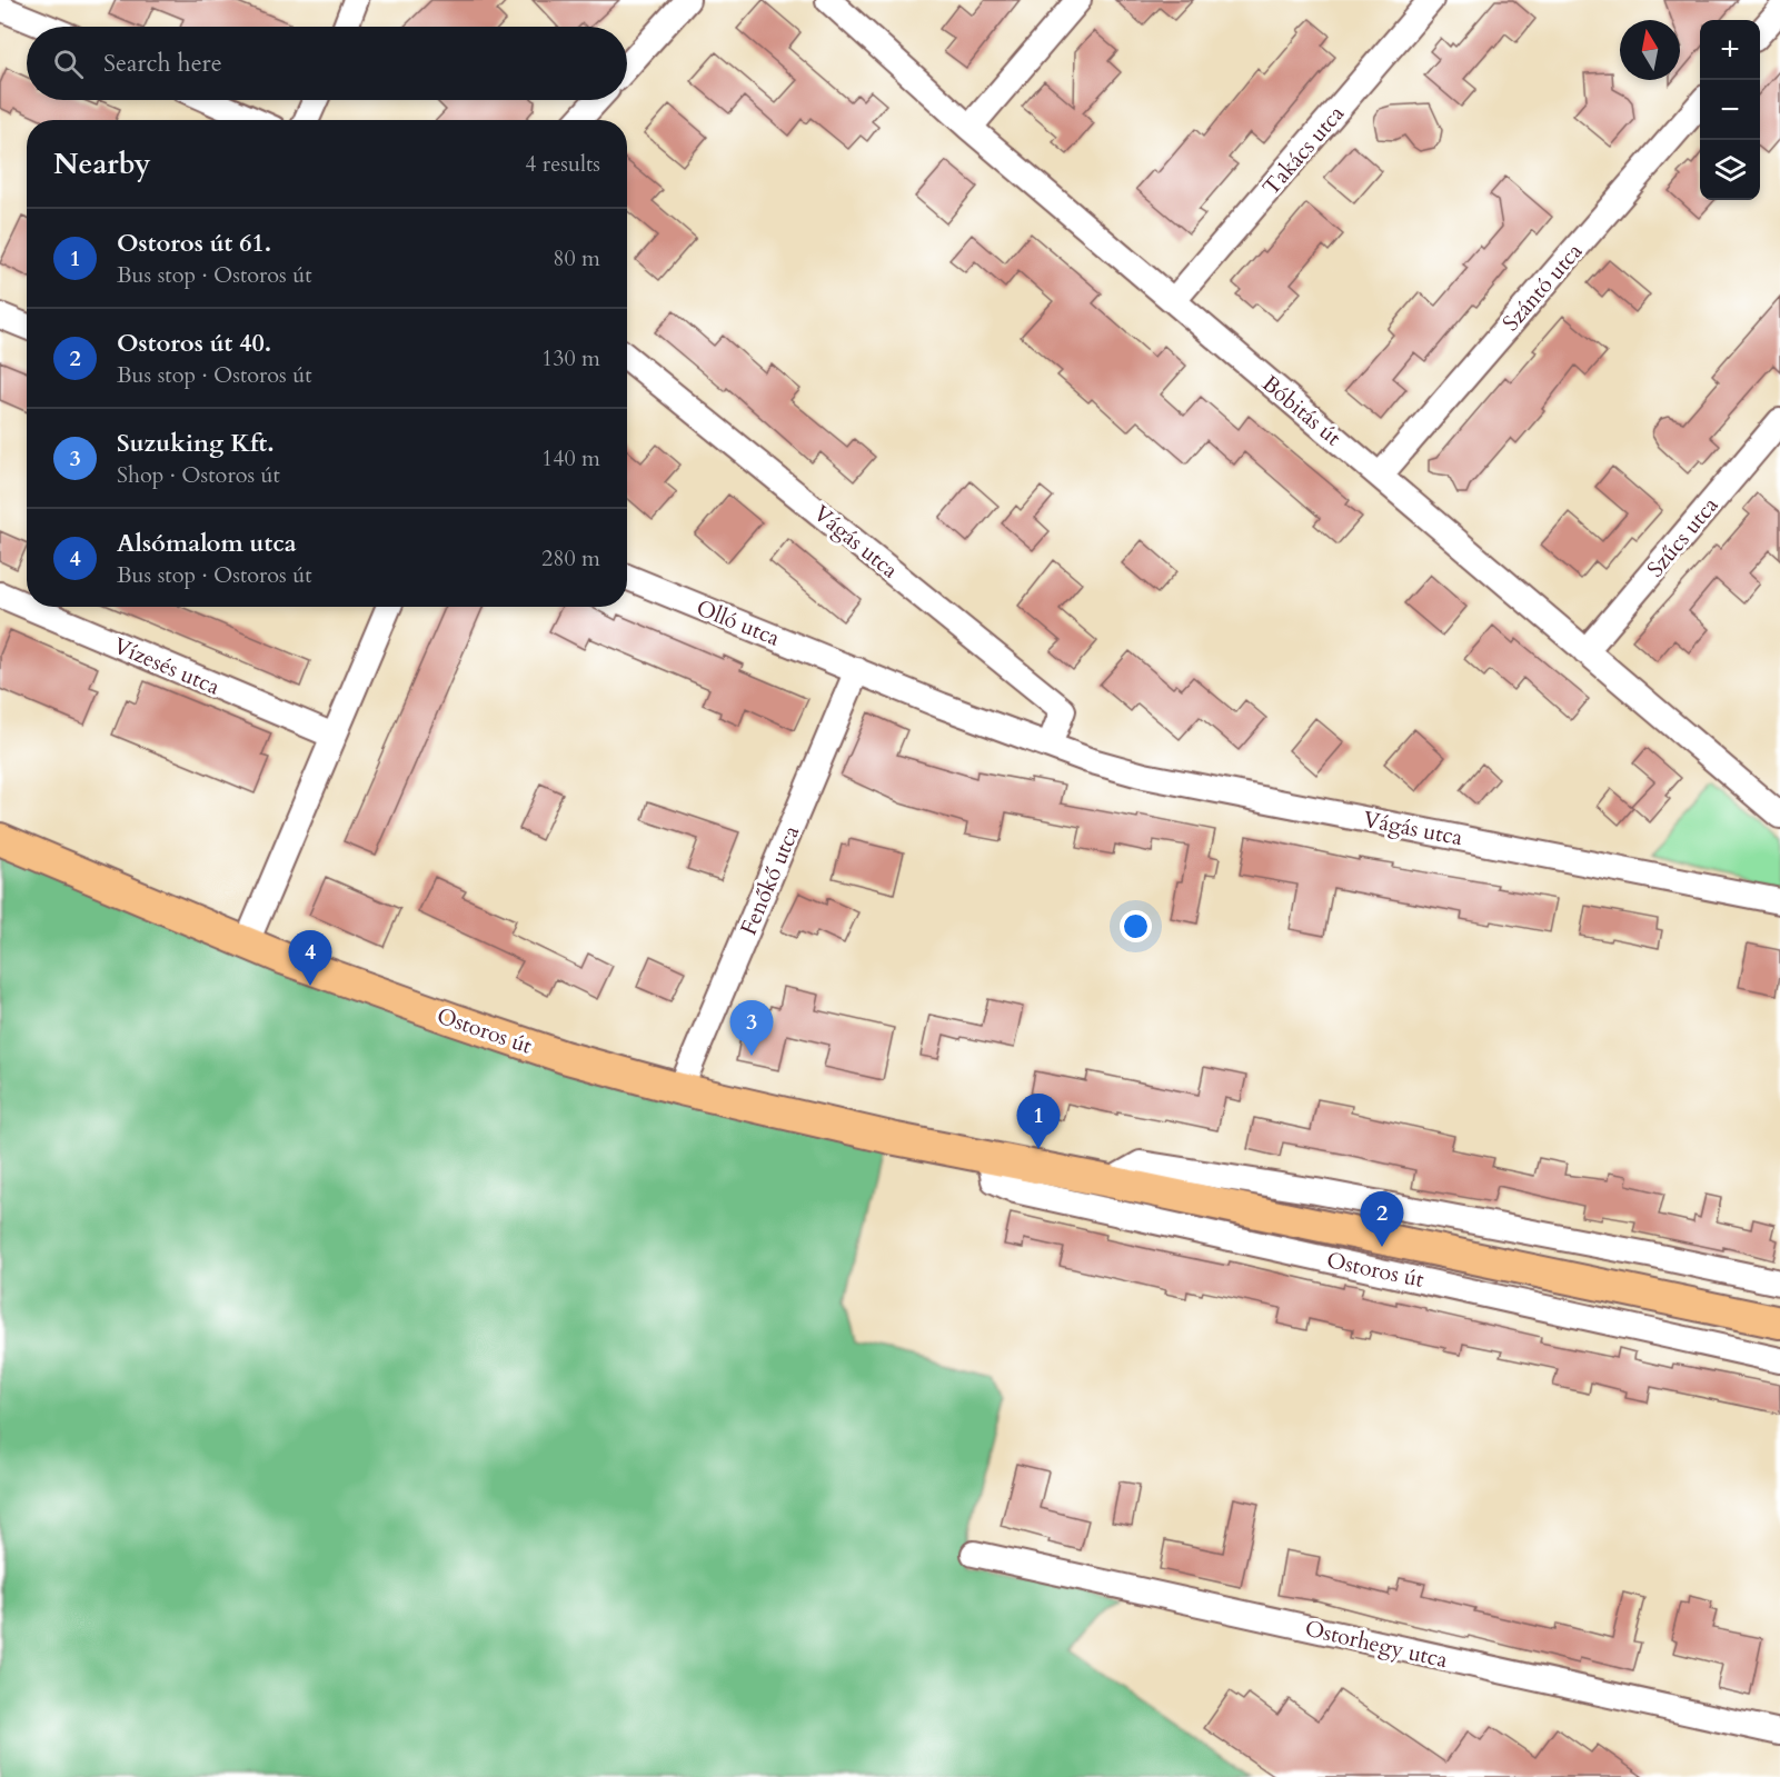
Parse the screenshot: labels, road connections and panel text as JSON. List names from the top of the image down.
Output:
{
  "streets": {
    "main road": ["Ostoros út"],
    "street": [
      "Takács utca",
      "Szántó utca",
      "Bóbitás út",
      "Szűcs utca",
      "Vágás utca",
      "Olló utca",
      "Vízesés utca",
      "Fenőkő utca",
      "Ostorhegy utca"
    ]
  },
  "crossings": [
    ["Takács utca", "Bóbitás út"],
    ["Szántó utca", "Bóbitás út"],
    ["Bóbitás út", "Szűcs utca"],
    ["Vágás utca", "Olló utca"],
    ["Vágás utca", "Fenőkő utca"],
    ["Olló utca", "Fenőkő utca"],
    ["Fenőkő utca", "Ostoros út"]
  ],
  "north": "top",
  "page": {
    "map_buttons": ["+", "−"],
    "search": "Search here",
    "heading": ["Nearby", "4 results"],
    "list": [
      {
        "mark": "1",
        "name": "Ostoros út 61.",
        "note": "Bus stop · Ostoros út",
        "value": "80 m"
      },
      {
        "mark": "2",
        "name": "Ostoros út 40.",
        "note": "Bus stop · Ostoros út",
        "value": "130 m"
      },
      {
        "mark": "3",
        "name": "Suzuking Kft.",
        "note": "Shop · Ostoros út",
        "value": "140 m"
      },
      {
        "mark": "4",
        "name": "Alsómalom utca",
        "note": "Bus stop · Ostoros út",
        "value": "280 m"
      }
    ],
    "pins": [
      "4",
      "3",
      "1",
      "2"
    ]
  }
}
